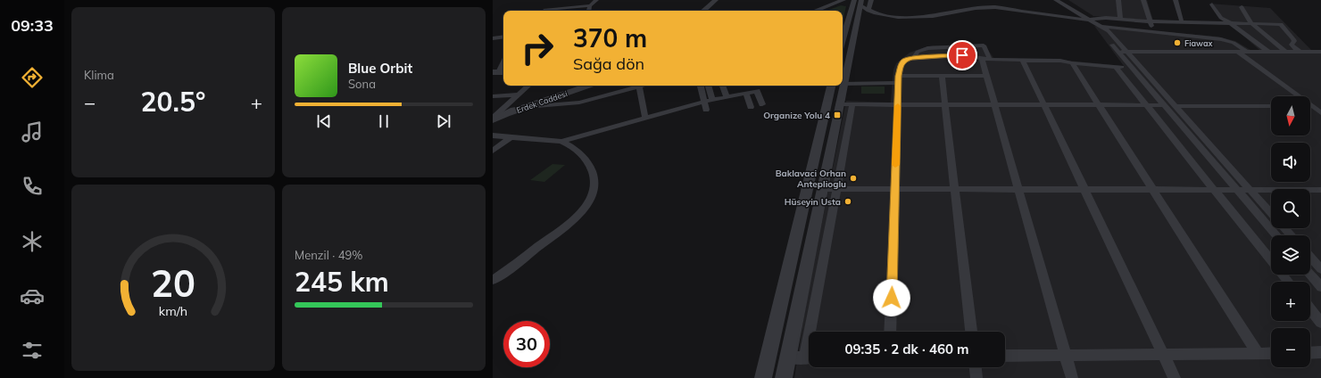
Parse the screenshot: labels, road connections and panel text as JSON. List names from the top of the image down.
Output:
{
  "streets": {
    "street": ["Erdek Caddesi"]
  },
  "places": {
    "other": ["Fiawax", "Baklavaci Orhan Anteplioglu", "Hüseyin Usta"],
    "transit": ["Organize Yolu 4"]
  },
  "north": "bottom",
  "page": {
    "tabs": "09:33",
    "tile": [
      "Klima",
      ["Menzil · 49%", "245 km"]
    ],
    "turn": ["370 m", "Sağa dön"],
    "song": ["Blue Orbit", "Sona"],
    "heat": ["−", "20.5°", "+"],
    "map_buttons": ["+", "−"],
    "limit": "30",
    "trip": "09:35 · 2 dk · 460 m",
    "gauge": ["20", "km/h"]
  }
}
